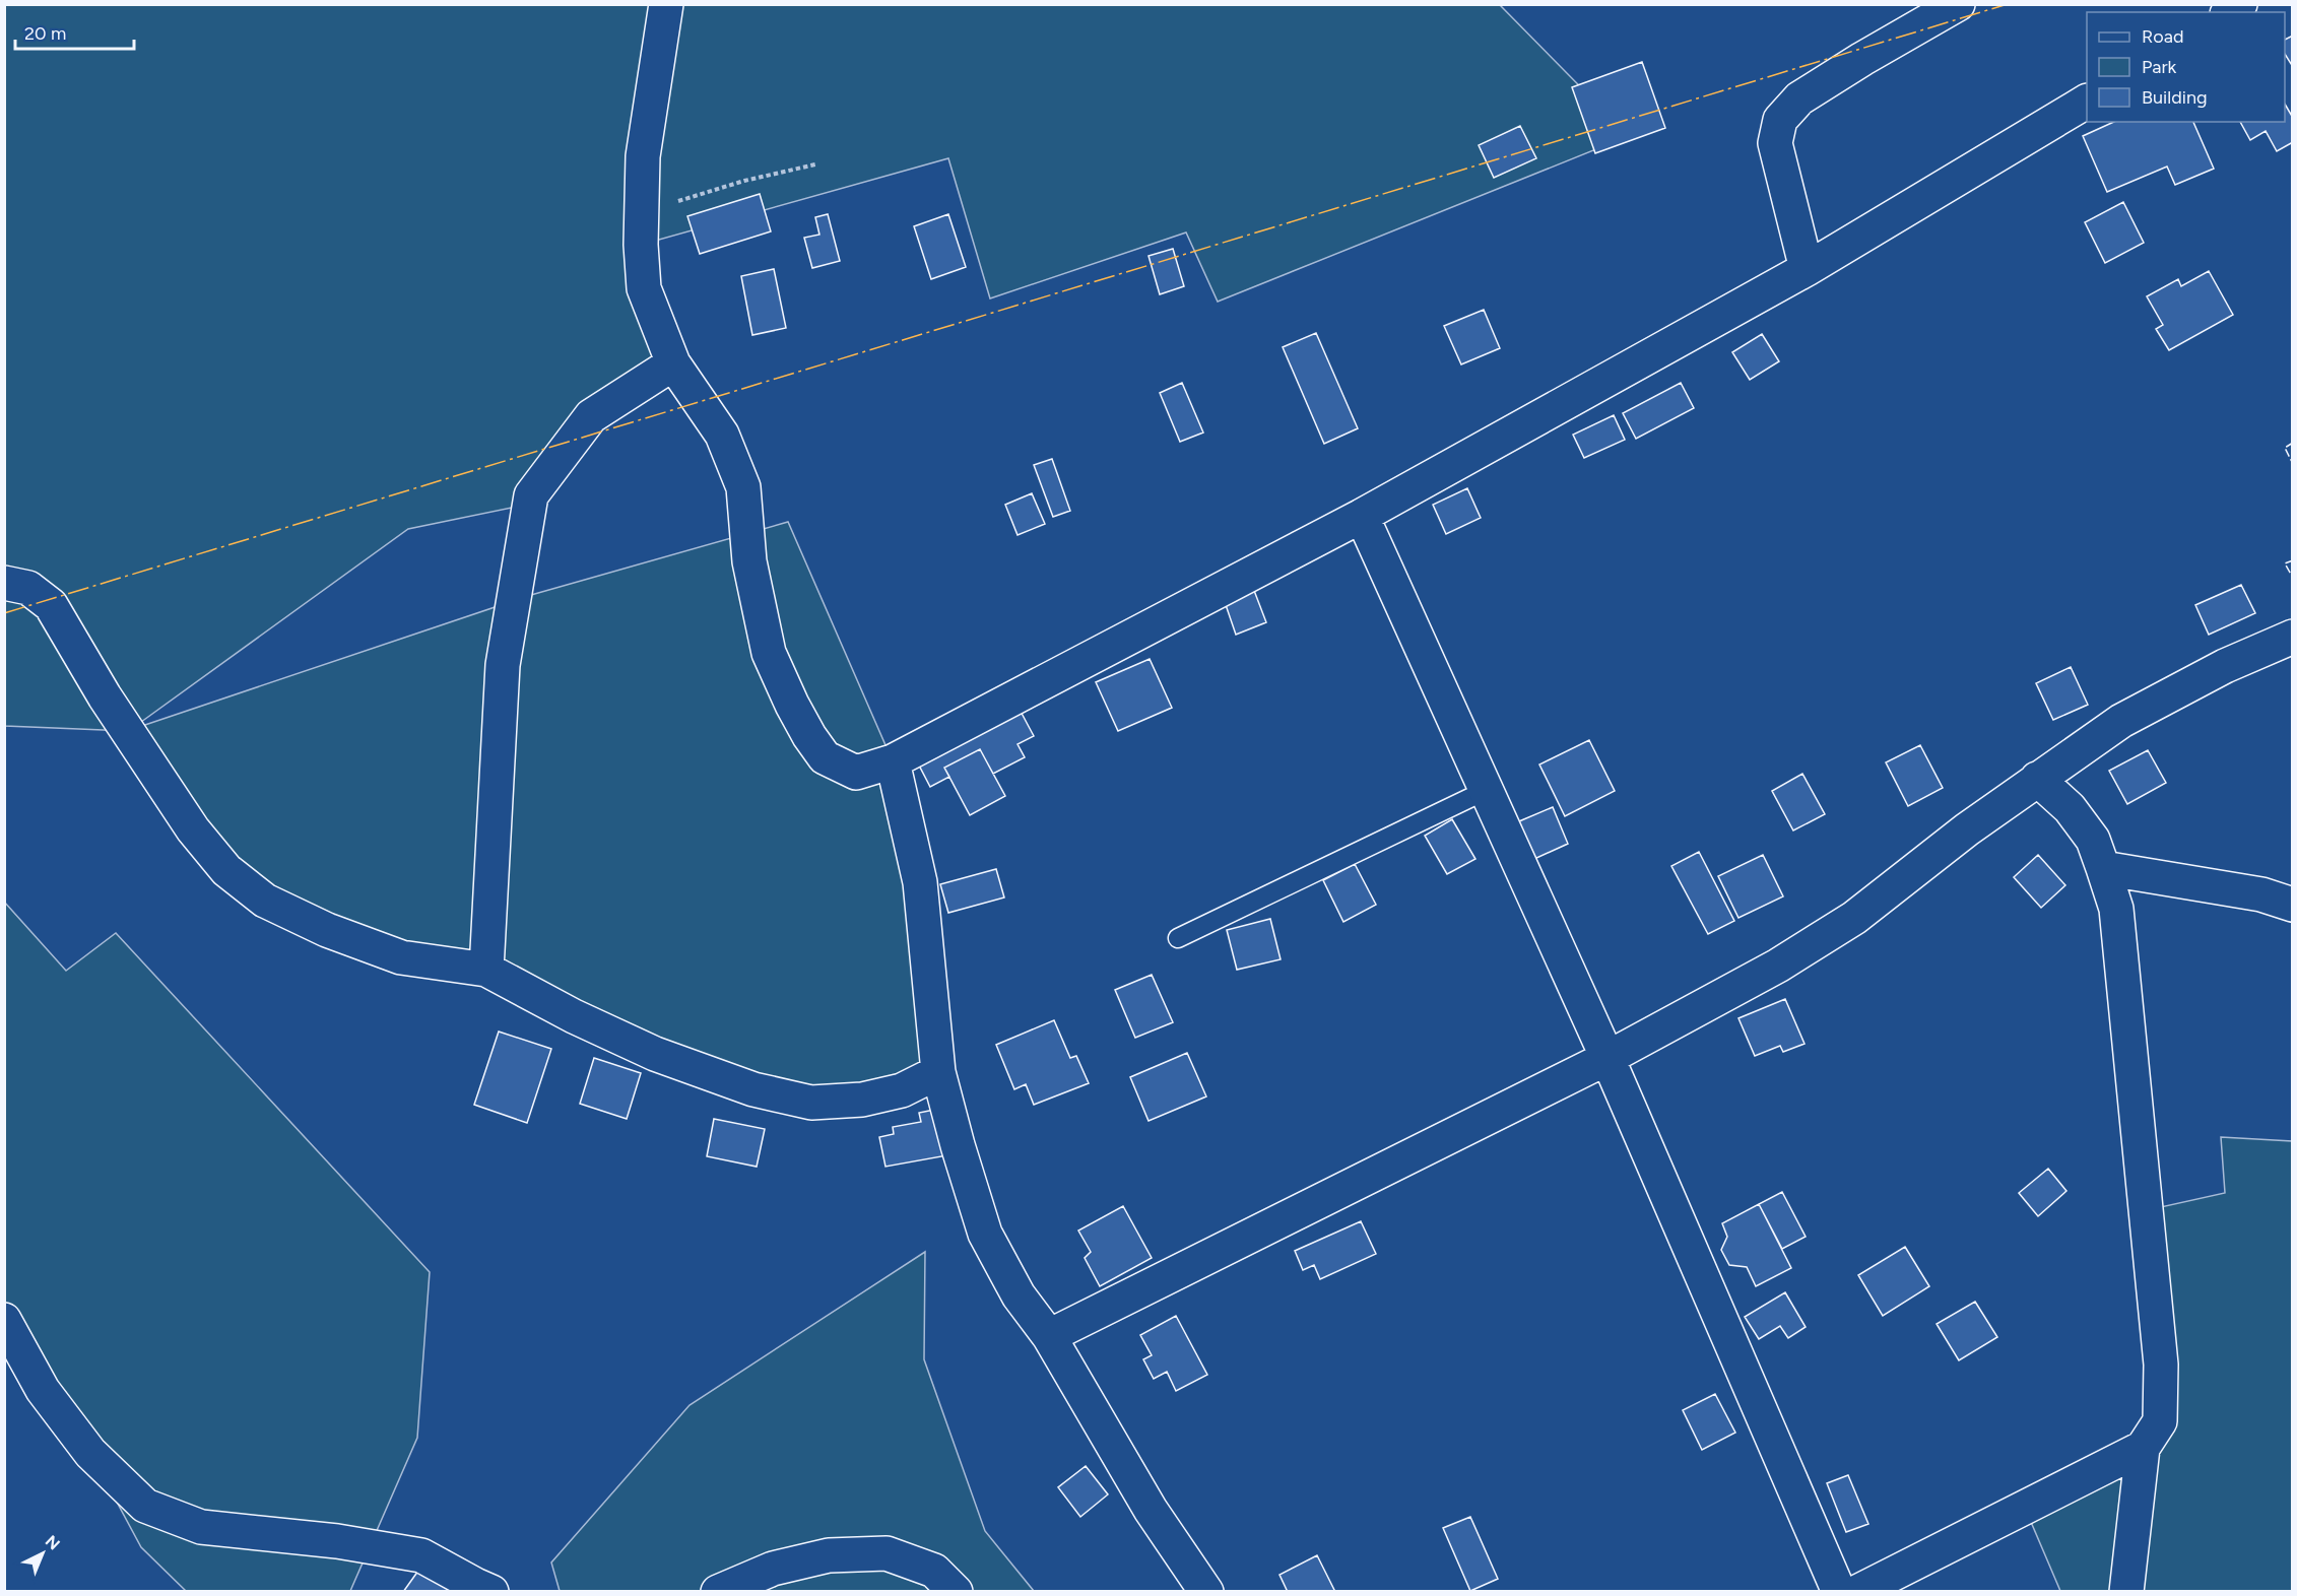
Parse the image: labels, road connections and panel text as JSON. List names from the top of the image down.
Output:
{
  "legend": ["Road", "Park", "Building"],
  "scale_bar": "20 m",
  "north": "top right"
}
